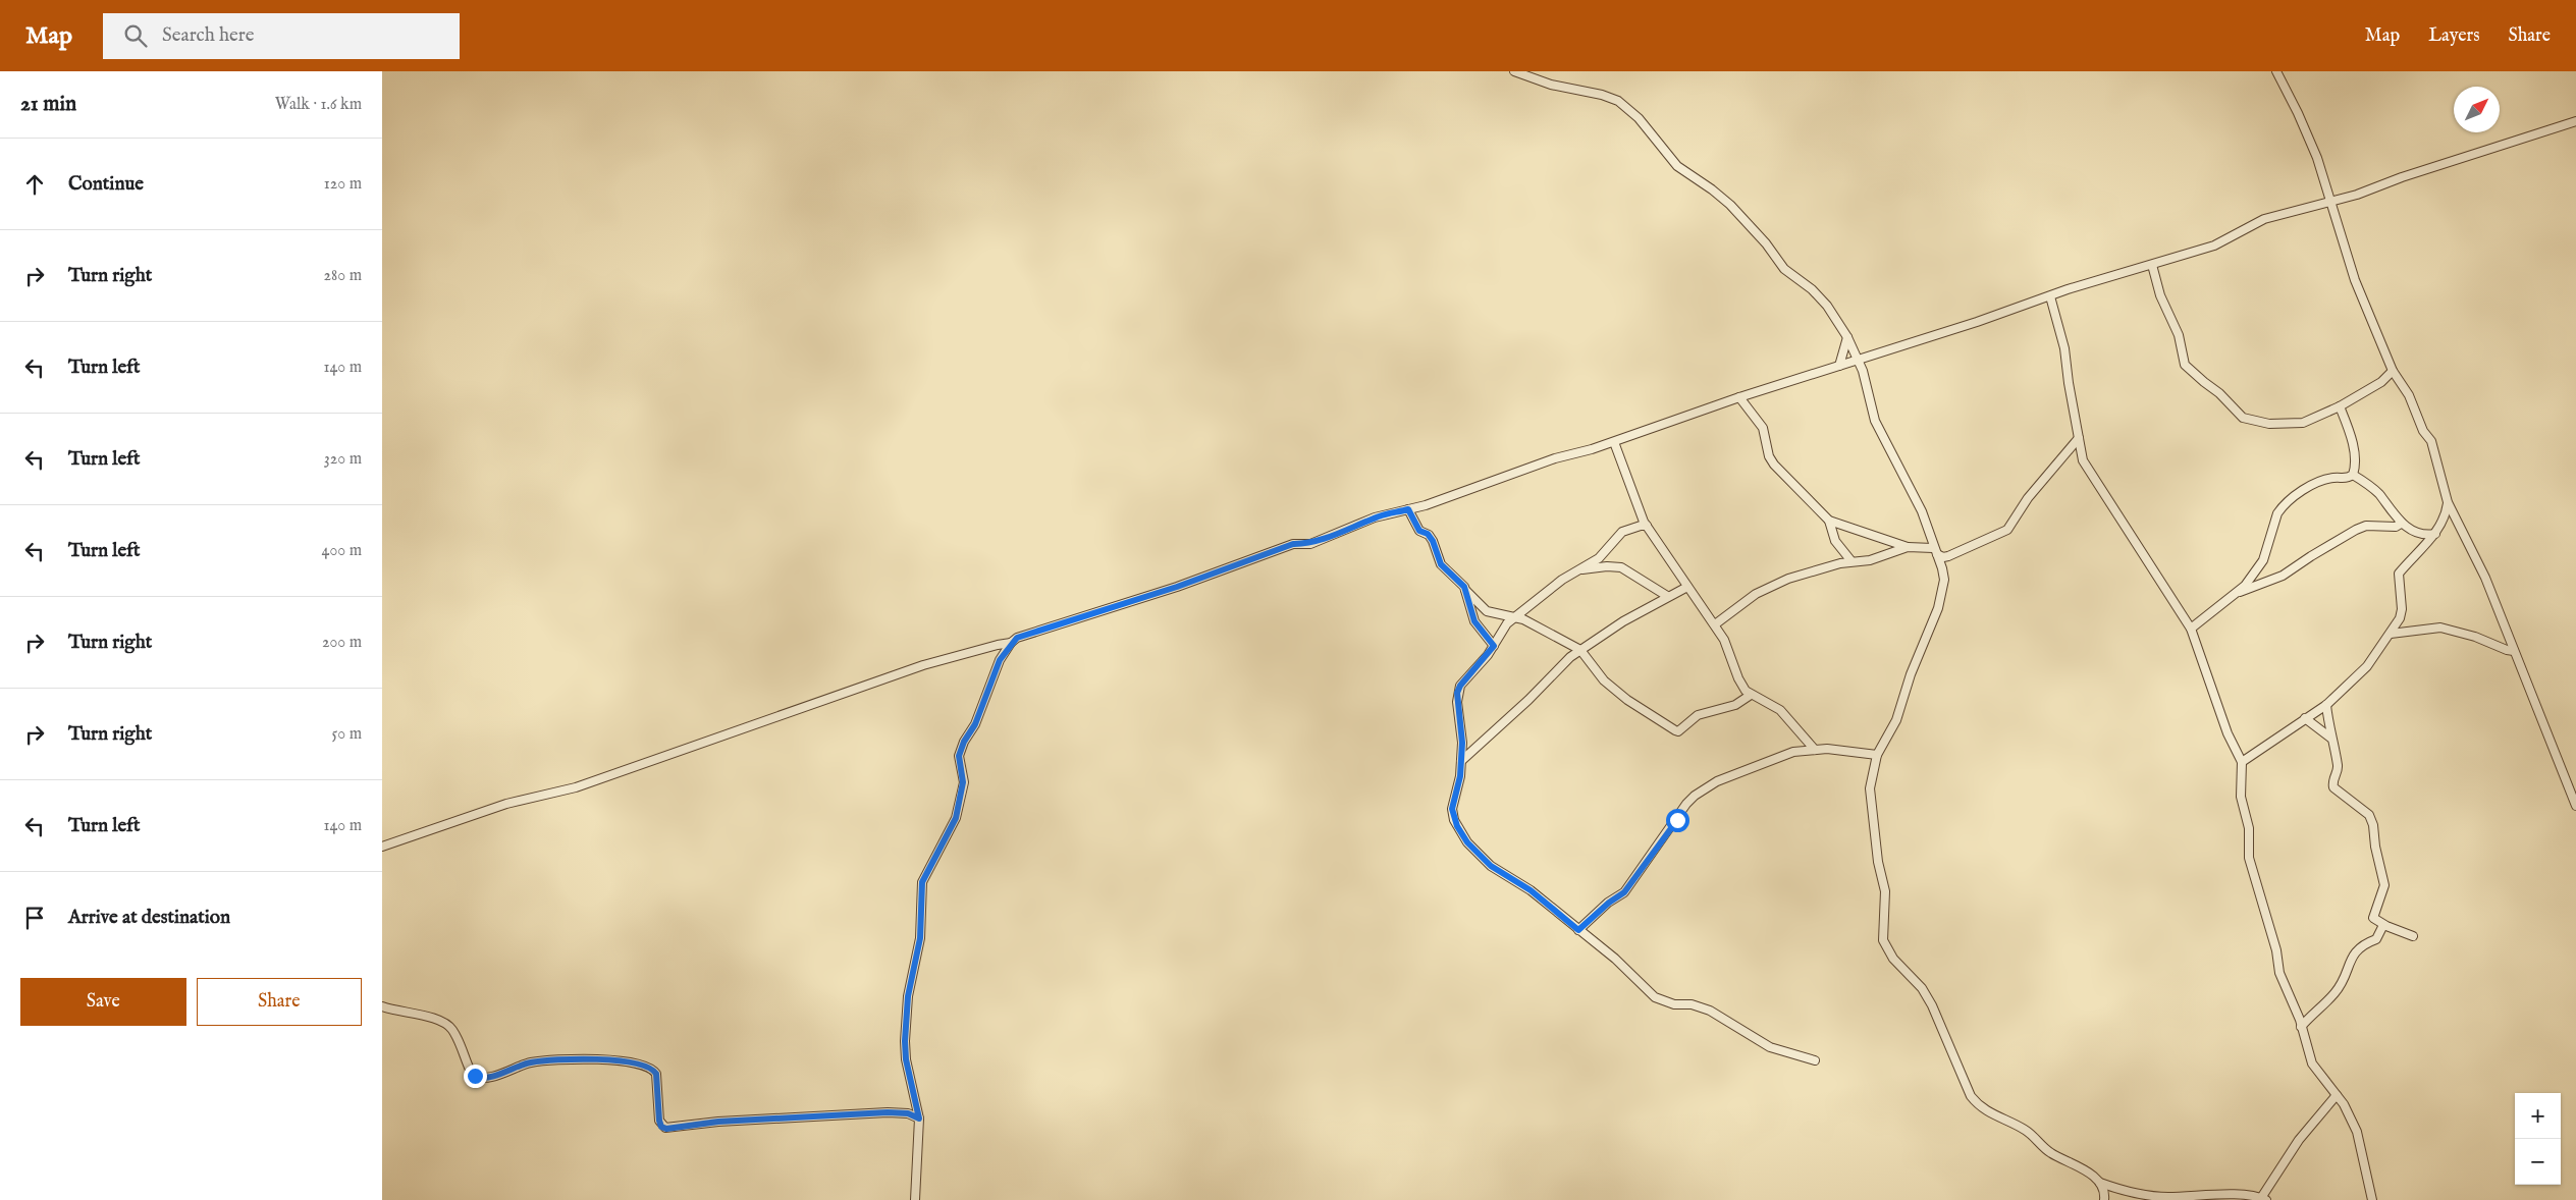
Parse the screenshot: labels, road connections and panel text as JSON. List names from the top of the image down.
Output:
{
  "north": "top right",
  "page": {
    "header": "Map",
    "search": "Search here",
    "nav": ["Map", "Layers", "Share"],
    "heading": ["21 min", "Walk · 1.6 km"],
    "list": [
      ["Continue", "120 m"],
      ["Turn right", "280 m"],
      ["Turn left", "140 m"],
      ["Turn left", "320 m"],
      ["Turn left", "400 m"],
      ["Turn right", "200 m"],
      ["Turn right", "50 m"],
      ["Turn left", "140 m"],
      "Arrive at destination"
    ],
    "buttons": ["Save", "Share"],
    "map_buttons": ["+", "−"]
  }
}
